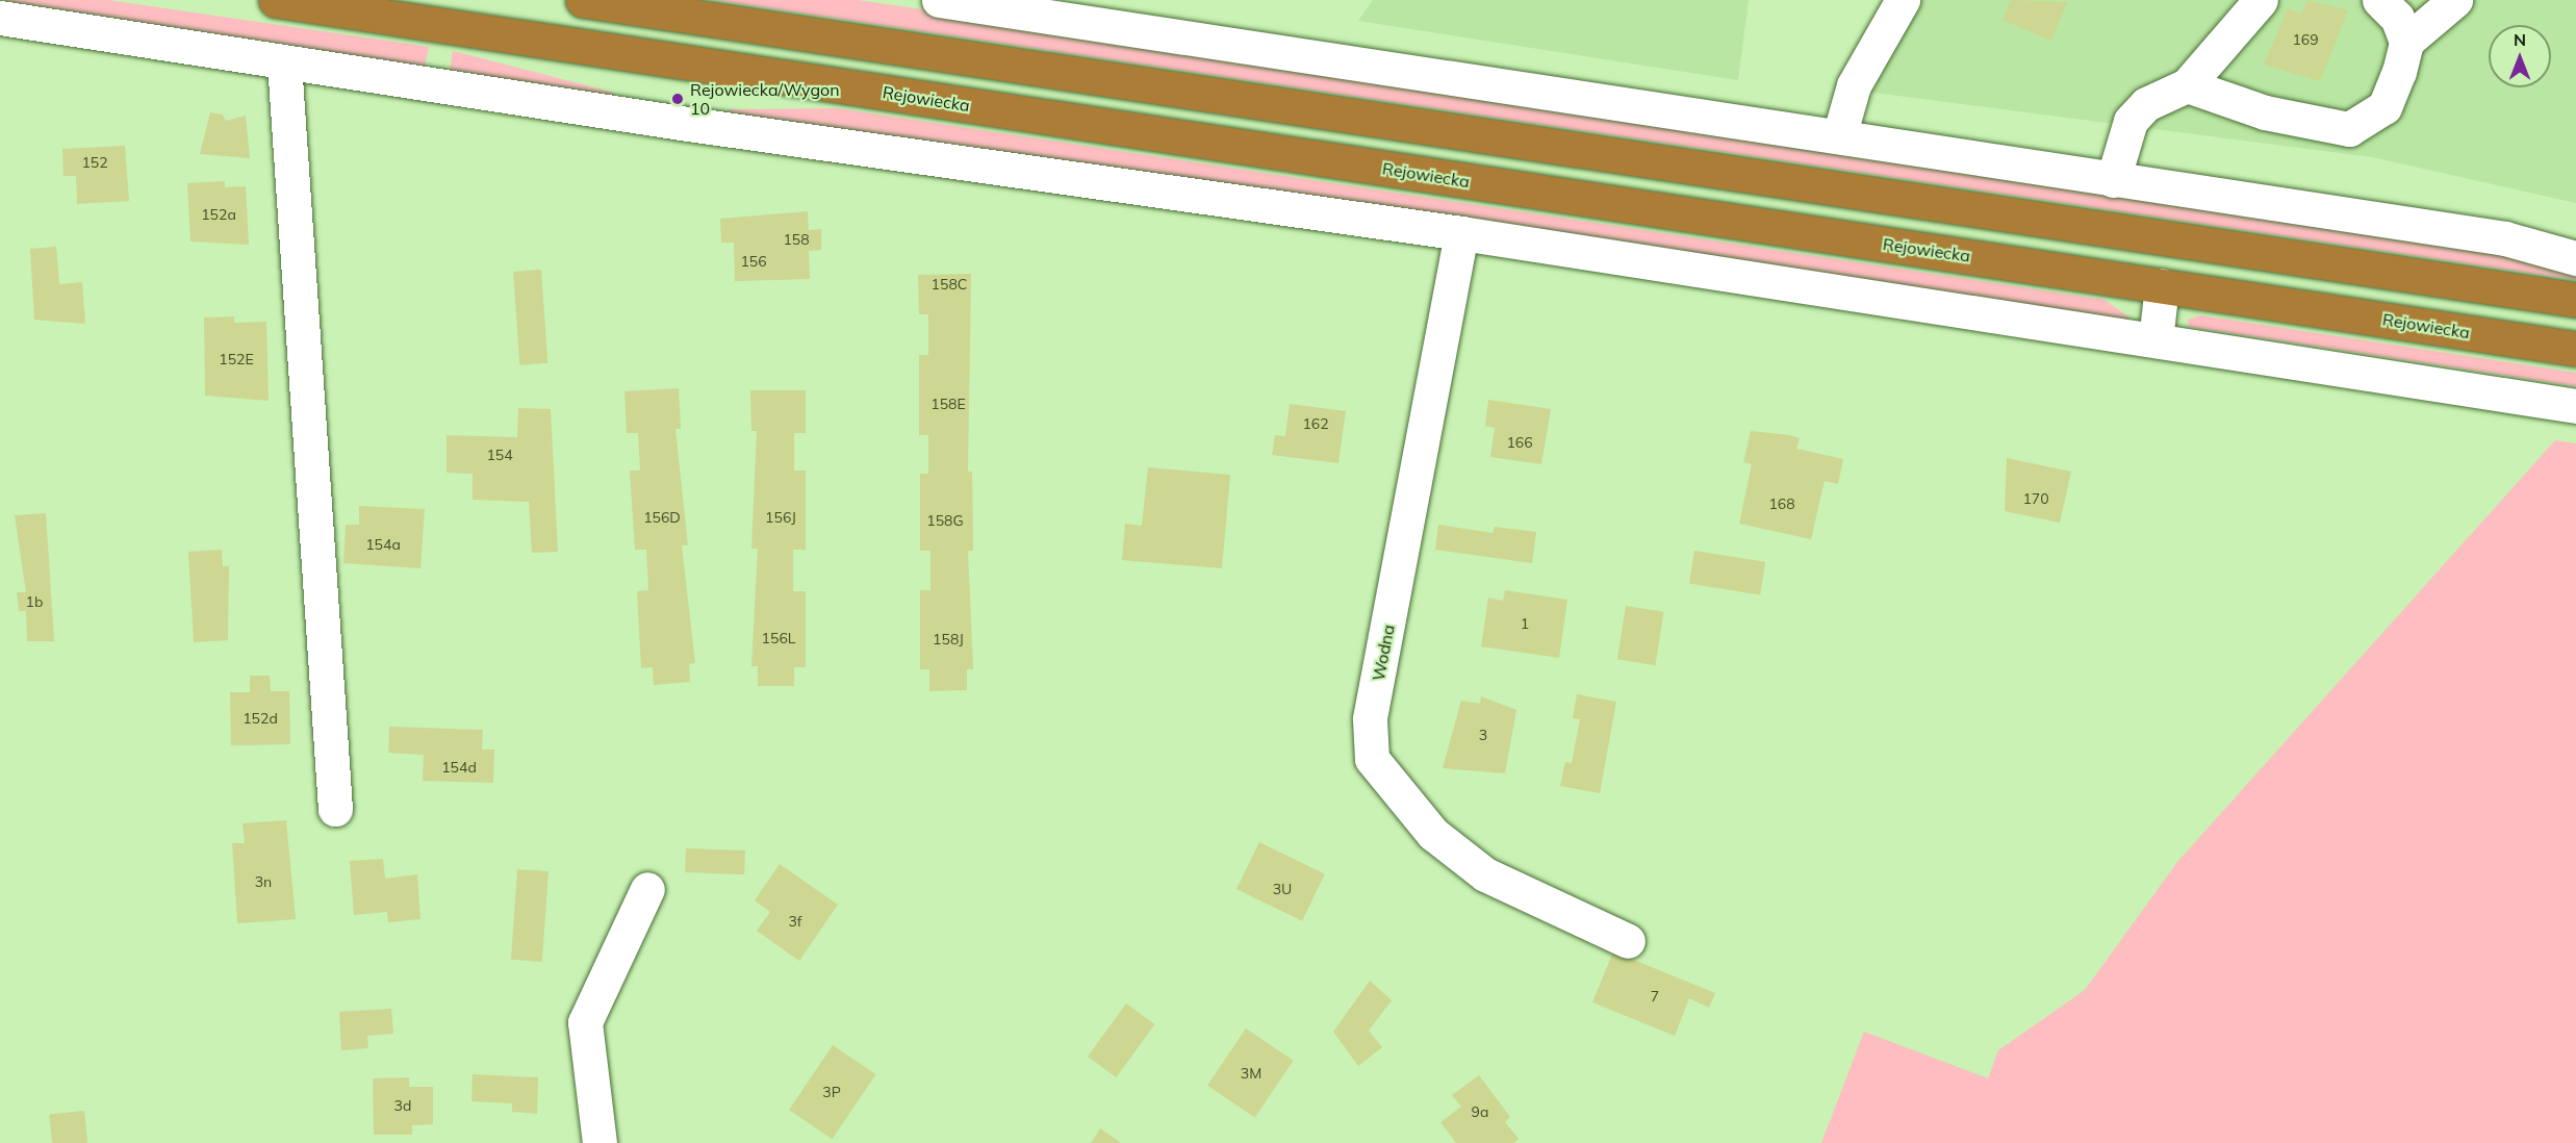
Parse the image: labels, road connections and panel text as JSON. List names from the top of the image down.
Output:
{
  "streets": {
    "highway": ["Rejowiecka"],
    "street": ["Wodna"]
  },
  "places": ["Rejowiecka/Wygon 10"],
  "house_numbers": [
    "169",
    "152",
    "152a",
    "158",
    "156",
    "158C",
    "152E",
    "158E",
    "162",
    "166",
    "154",
    "170",
    "168",
    "156D",
    "156J",
    "158G",
    "154a",
    "1b",
    "1",
    "156L",
    "158J",
    "152d",
    "3",
    "154d",
    "3n",
    "3U",
    "3f",
    "7",
    "3M",
    "3P",
    "3d",
    "9a"
  ],
  "north": "top"
}
